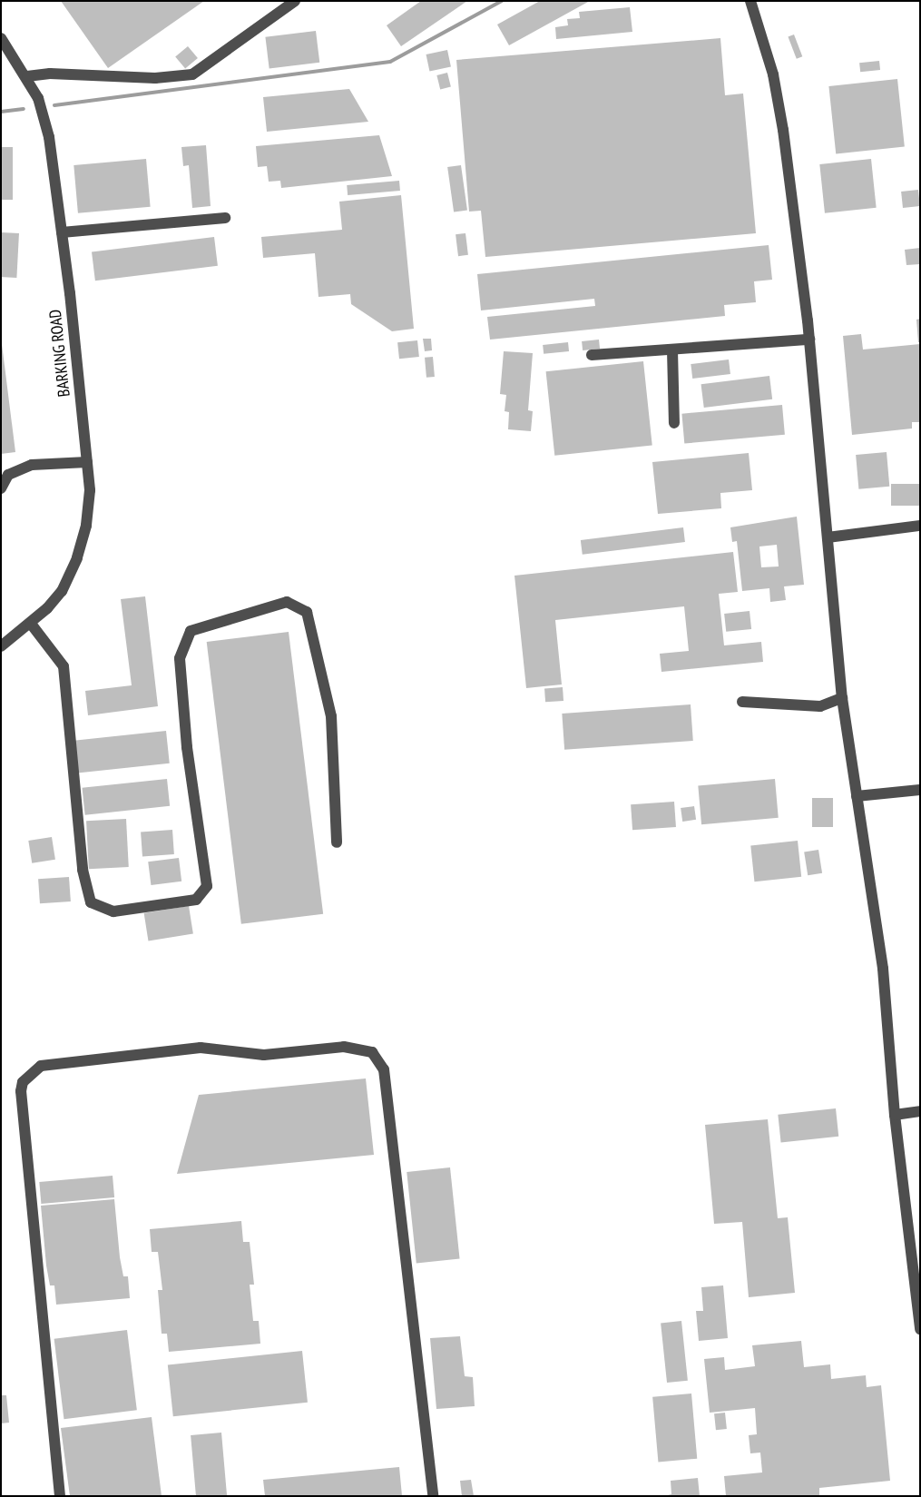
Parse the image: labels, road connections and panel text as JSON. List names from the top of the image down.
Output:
{
  "streets": {
    "street": ["BARKING ROAD"]
  }
}
